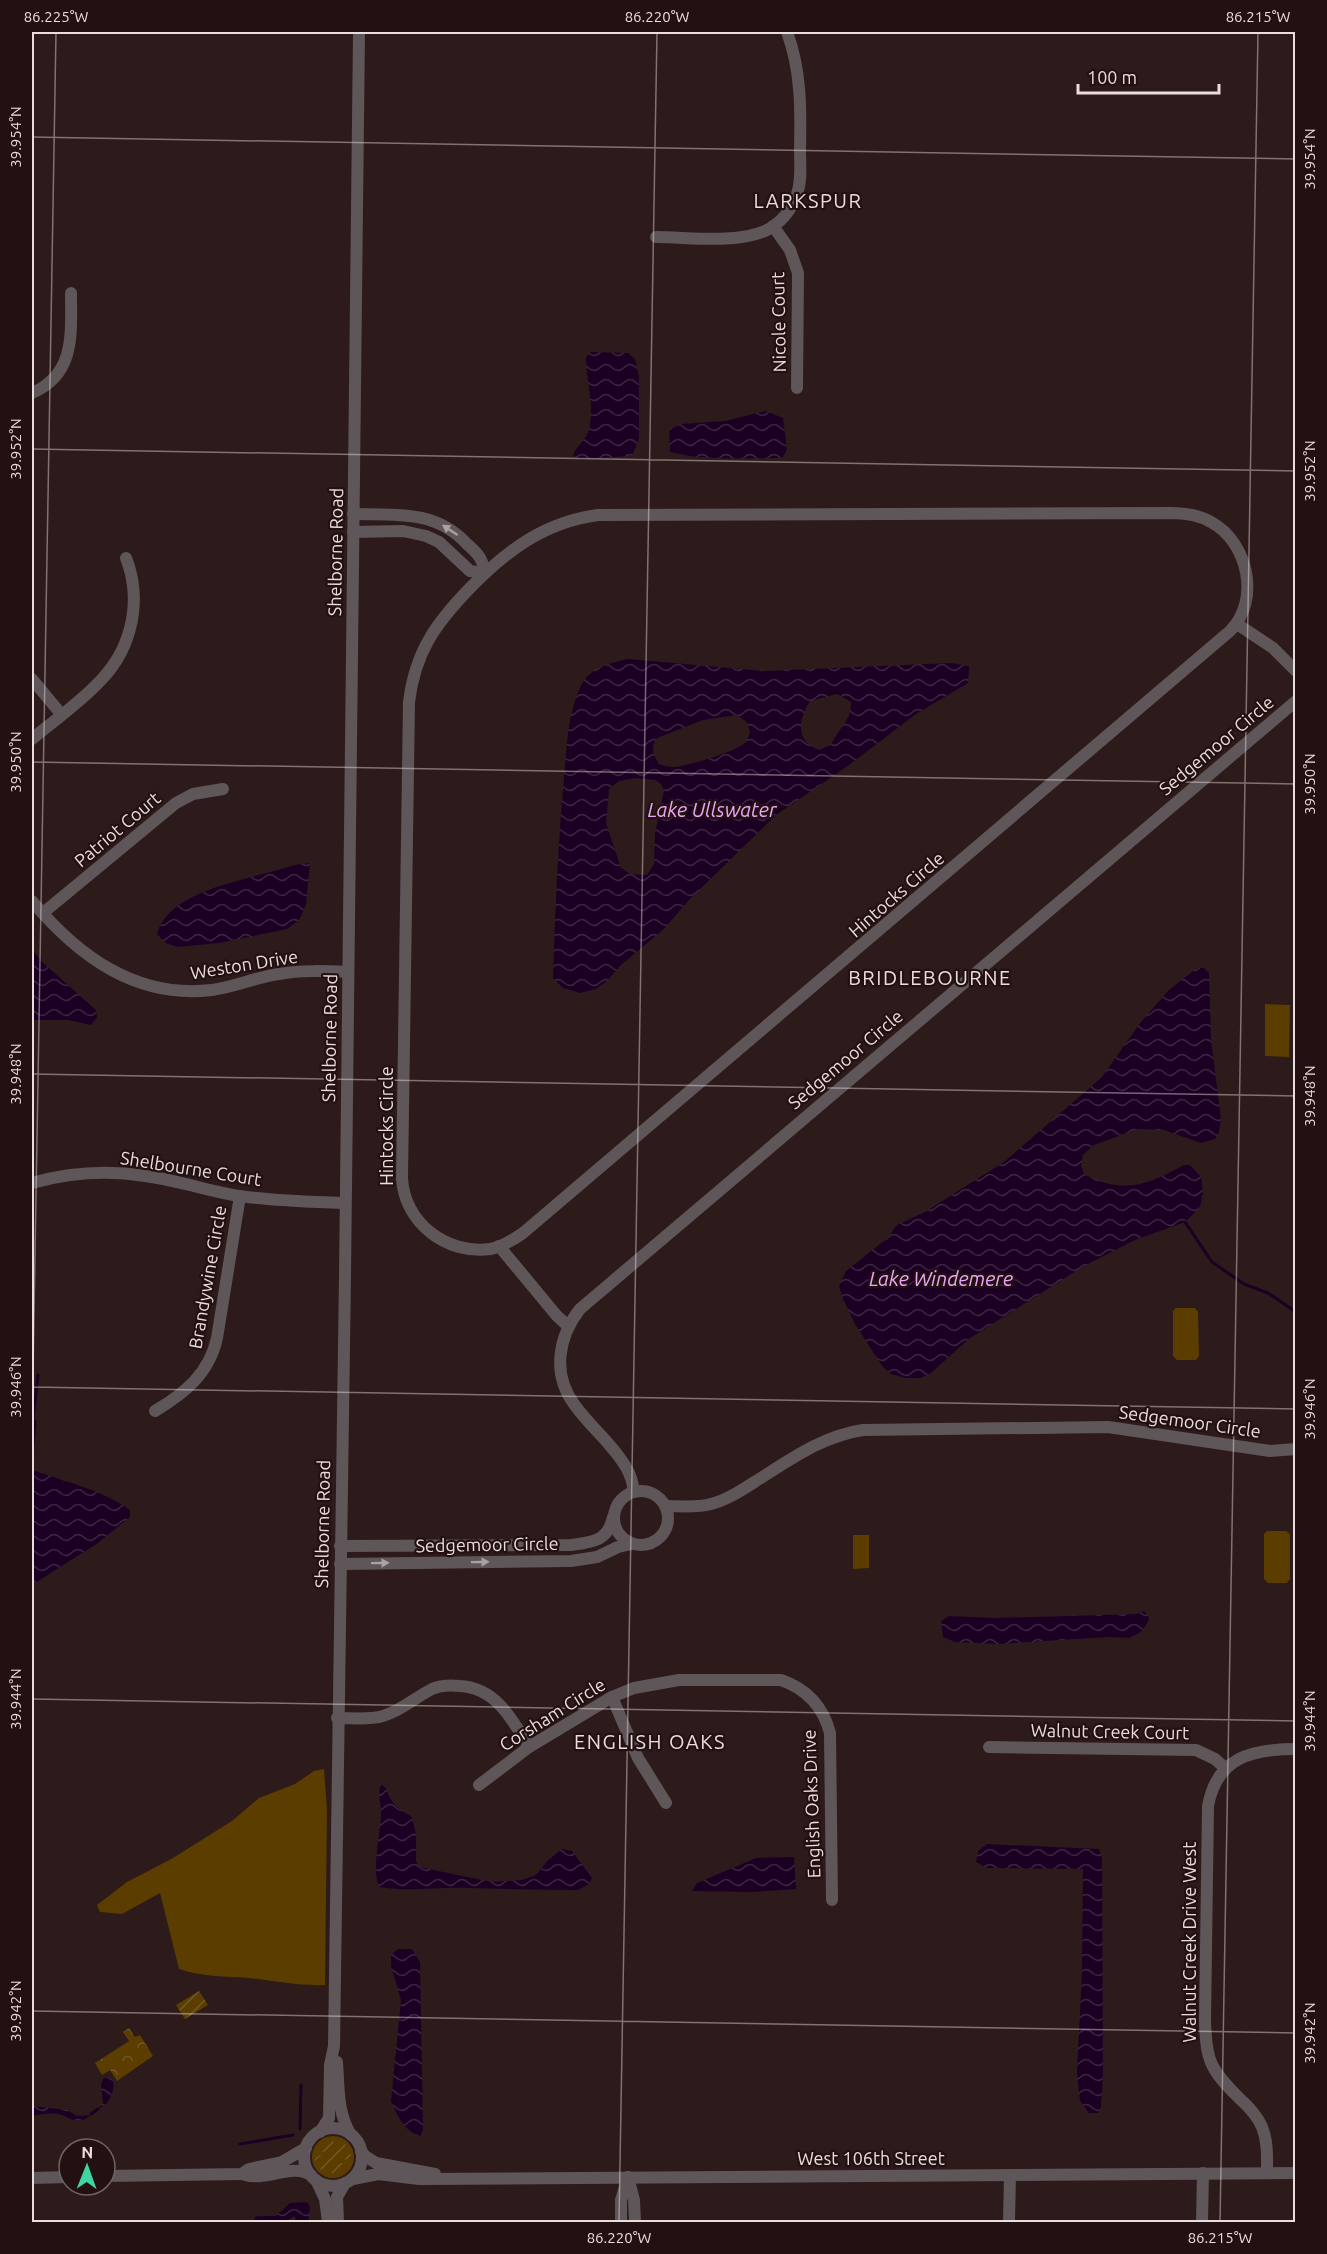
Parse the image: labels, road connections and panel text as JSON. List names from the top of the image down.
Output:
{
  "streets": {
    "street": [
      "Nicole Court",
      "Shelborne Road",
      "Sedgemoor Circle",
      "Patriot Court",
      "Hintocks Circle",
      "Weston Drive",
      "Shelbourne Court",
      "Brandywine Circle",
      "Corsham Circle",
      "Walnut Creek Court",
      "English Oaks Drive",
      "Walnut Creek Drive West",
      "West 106th Street"
    ]
  },
  "crossings": [
    ["Shelborne Road", "Sedgemoor Circle"],
    ["Shelborne Road", "Weston Drive"],
    ["Shelborne Road", "Shelbourne Court"],
    ["Shelborne Road", "West 106th Street"],
    ["Patriot Court", "Weston Drive"],
    ["Shelbourne Court", "Brandywine Circle"],
    ["Corsham Circle", "English Oaks Drive"],
    ["Walnut Creek Court", "Walnut Creek Drive West"],
    ["Walnut Creek Drive West", "West 106th Street"]
  ],
  "districts": ["LARKSPUR", "BRIDLEBOURNE", "ENGLISH OAKS"],
  "water": ["Lake Ullswater", "Lake Windemere"],
  "scale_bar": "100 m",
  "north": "top",
  "coordinates": [
    "86.225°W",
    "86.220°W",
    "86.215°W",
    "39.954°N",
    "39.952°N",
    "39.950°N",
    "39.948°N",
    "39.946°N",
    "39.944°N",
    "39.942°N"
  ]
}
